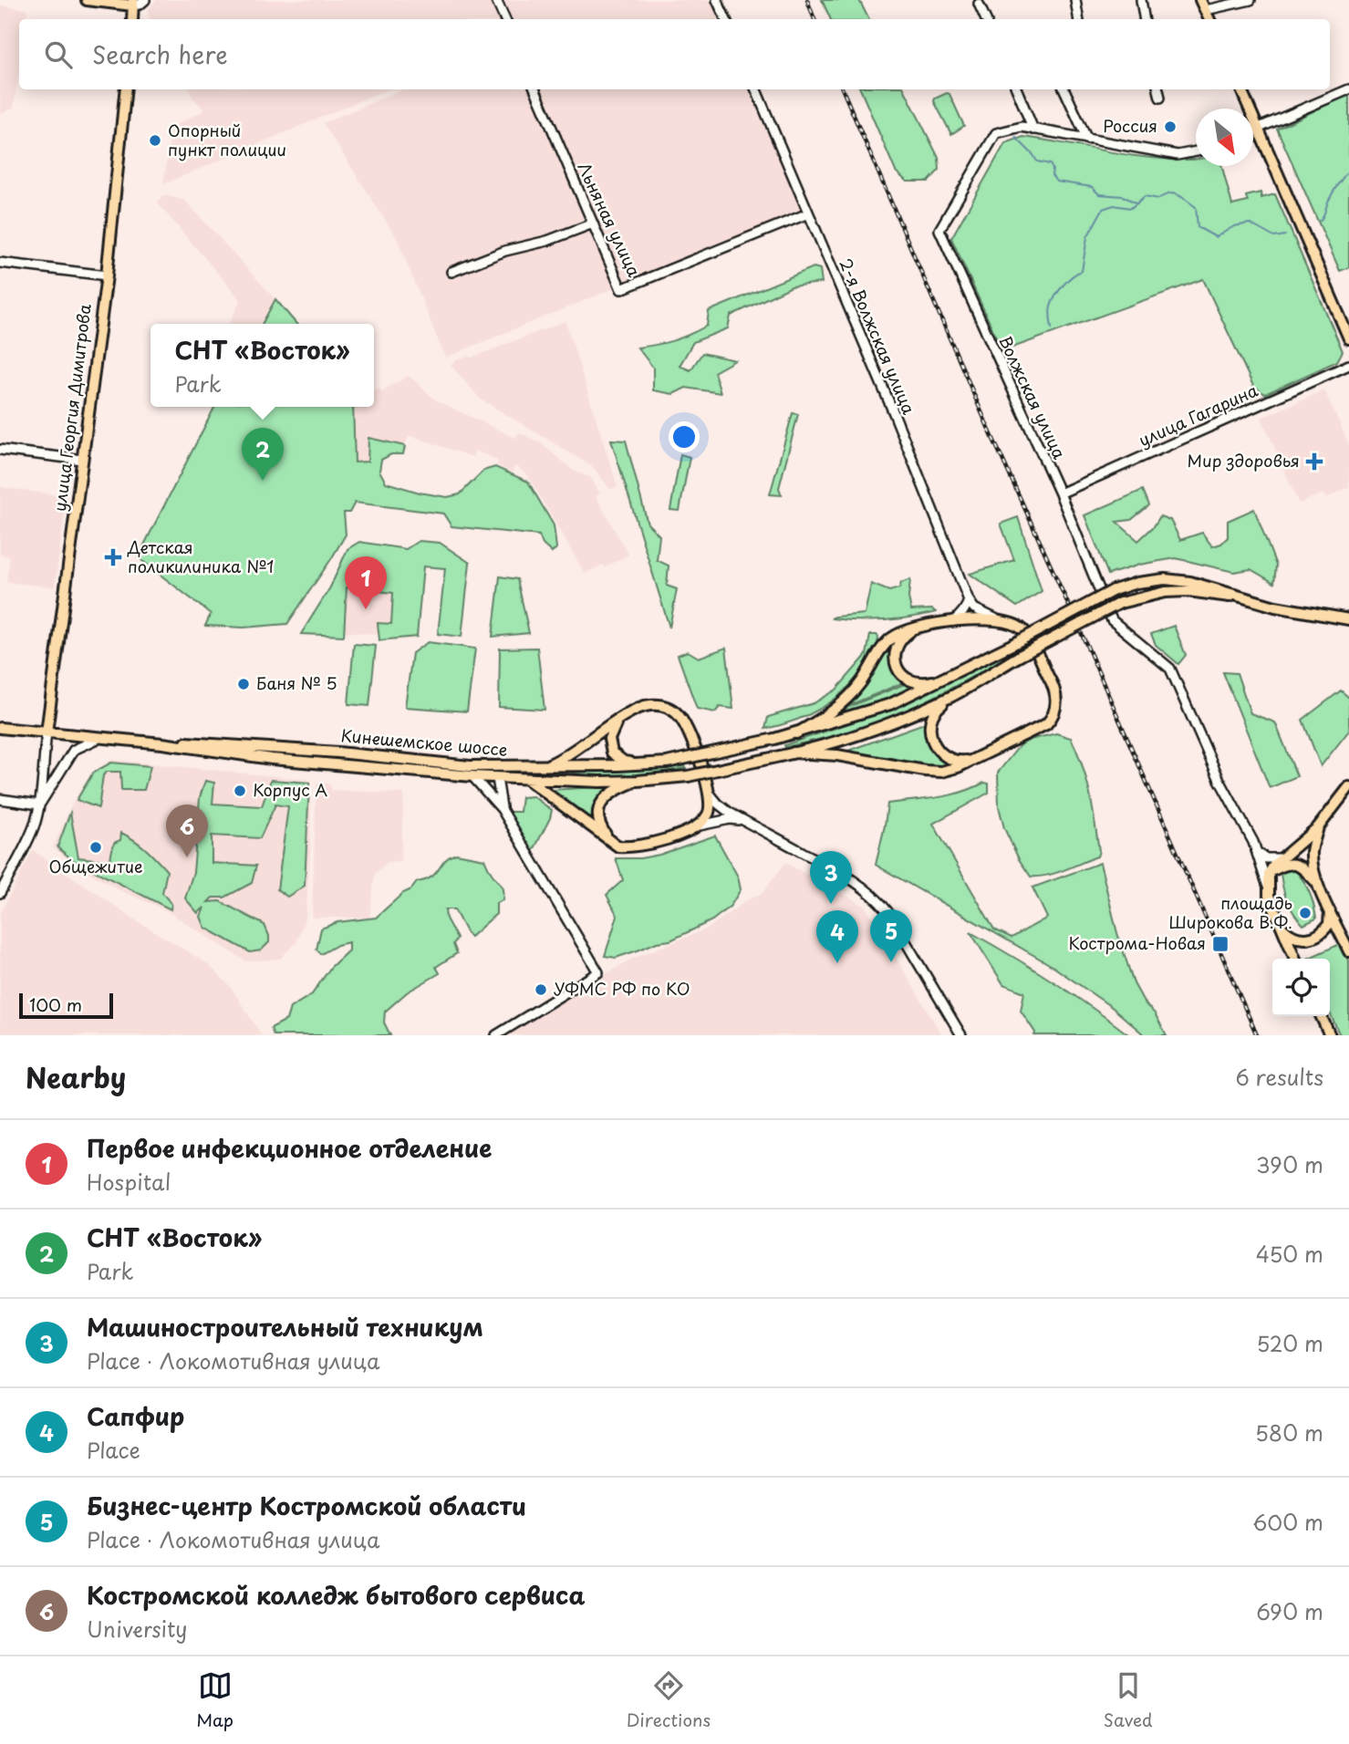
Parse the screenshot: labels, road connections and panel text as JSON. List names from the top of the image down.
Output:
{
  "streets": {
    "main road": ["улица Георгия Димитрова", "Кинешемское шоссе"],
    "street": [
      "Льняная улица",
      "2-я Волжская улица",
      "Волжская улица",
      "улица Гагарина"
    ]
  },
  "crossings": [
    ["Льняная улица", "2-я Волжская улица"],
    ["Волжская улица", "улица Гагарина"],
    ["улица Георгия Димитрова", "Кинешемское шоссе"]
  ],
  "places": {
    "other": [
      "Россия",
      "Опорный пункт полиции",
      "Баня № 5",
      "Корпус А",
      "Общежитие",
      "площадь Широкова В.Ф.",
      "УФМС РФ по КО"
    ],
    "health": ["Мир здоровья", "Детская поликилиника №1"],
    "transit": ["Кострома-Новая"]
  },
  "scale_bar": "100 m",
  "north": "bottom right",
  "page": {
    "search": "Search here",
    "popup": ["СНТ «Восток»", "Park"],
    "pins": [
      "2",
      "1",
      "6",
      "3",
      "5",
      "4"
    ],
    "scale": "100 m",
    "heading": ["Nearby", "6 results"],
    "list": [
      {
        "mark": "1",
        "name": "Первое инфекционное отделение",
        "note": "Hospital",
        "value": "390 m"
      },
      {
        "mark": "2",
        "name": "СНТ «Восток»",
        "note": "Park",
        "value": "450 m"
      },
      {
        "mark": "3",
        "name": "Машиностроительный техникум",
        "note": "Place · Локомотивная улица",
        "value": "520 m"
      },
      {
        "mark": "4",
        "name": "Сапфир",
        "note": "Place",
        "value": "580 m"
      },
      {
        "mark": "5",
        "name": "Бизнес-центр Костромской области",
        "note": "Place · Локомотивная улица",
        "value": "600 m"
      },
      {
        "mark": "6",
        "name": "Костромской колледж бытового сервиса",
        "note": "University",
        "value": "690 m"
      }
    ],
    "nav": ["Map", "Directions", "Saved"]
  }
}
